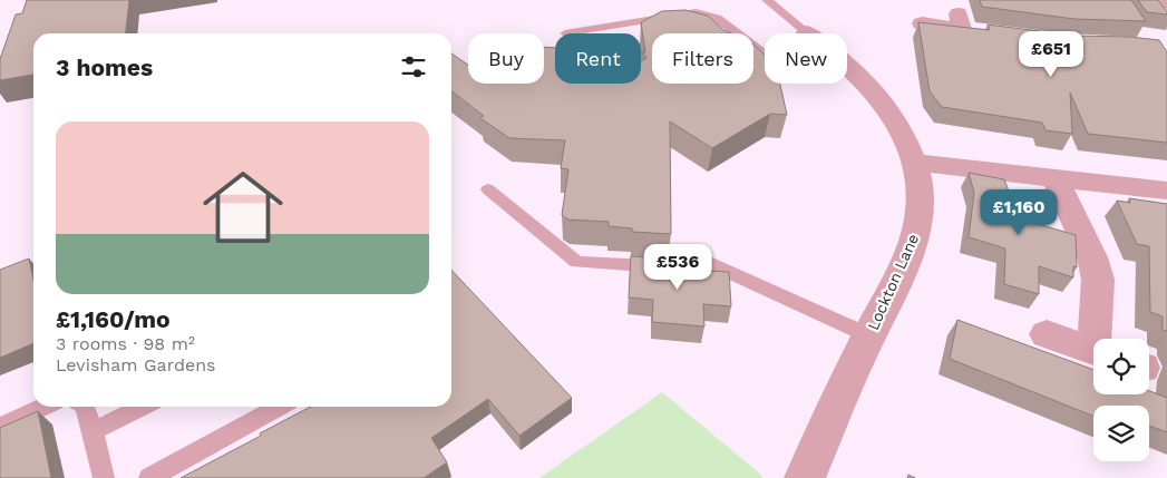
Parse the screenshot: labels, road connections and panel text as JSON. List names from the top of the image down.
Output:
{
  "streets": {
    "street": ["Lockton Lane"]
  },
  "page": {
    "price": ["£651", "£1,160", "£536"],
    "chip": [
      "Buy",
      "Rent",
      "Filters",
      "New"
    ],
    "heading": "3 homes",
    "list": [
      {
        "name": "£1,160/mo",
        "note": "3 rooms · 98 m² · Levisham Gardens"
      }
    ]
  }
}
